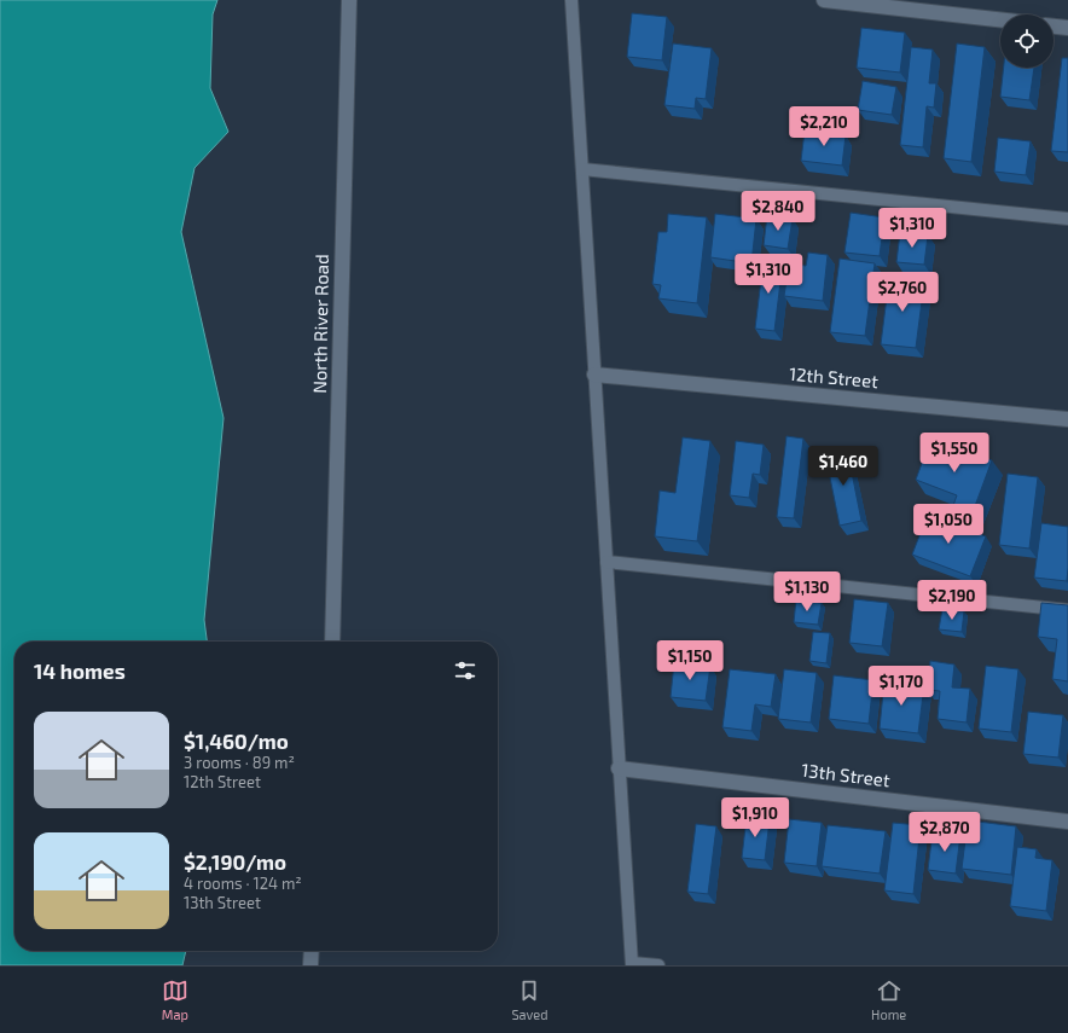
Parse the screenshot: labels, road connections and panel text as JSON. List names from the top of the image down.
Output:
{
  "streets": {
    "street": ["North River Road", "12th Street", "13th Street"]
  },
  "page": {
    "price": [
      "$2,210",
      "$2,840",
      "$1,310",
      "$1,310",
      "$2,760",
      "$1,550",
      "$1,460",
      "$1,050",
      "$1,130",
      "$2,190",
      "$1,150",
      "$1,170",
      "$1,910",
      "$2,870"
    ],
    "heading": "14 homes",
    "list": [
      {
        "name": "$1,460/mo",
        "note": "3 rooms · 89 m² · 12th Street"
      },
      {
        "name": "$2,190/mo",
        "note": "4 rooms · 124 m² · 13th Street"
      }
    ],
    "tabs": ["Map", "Saved", "Home"]
  }
}
